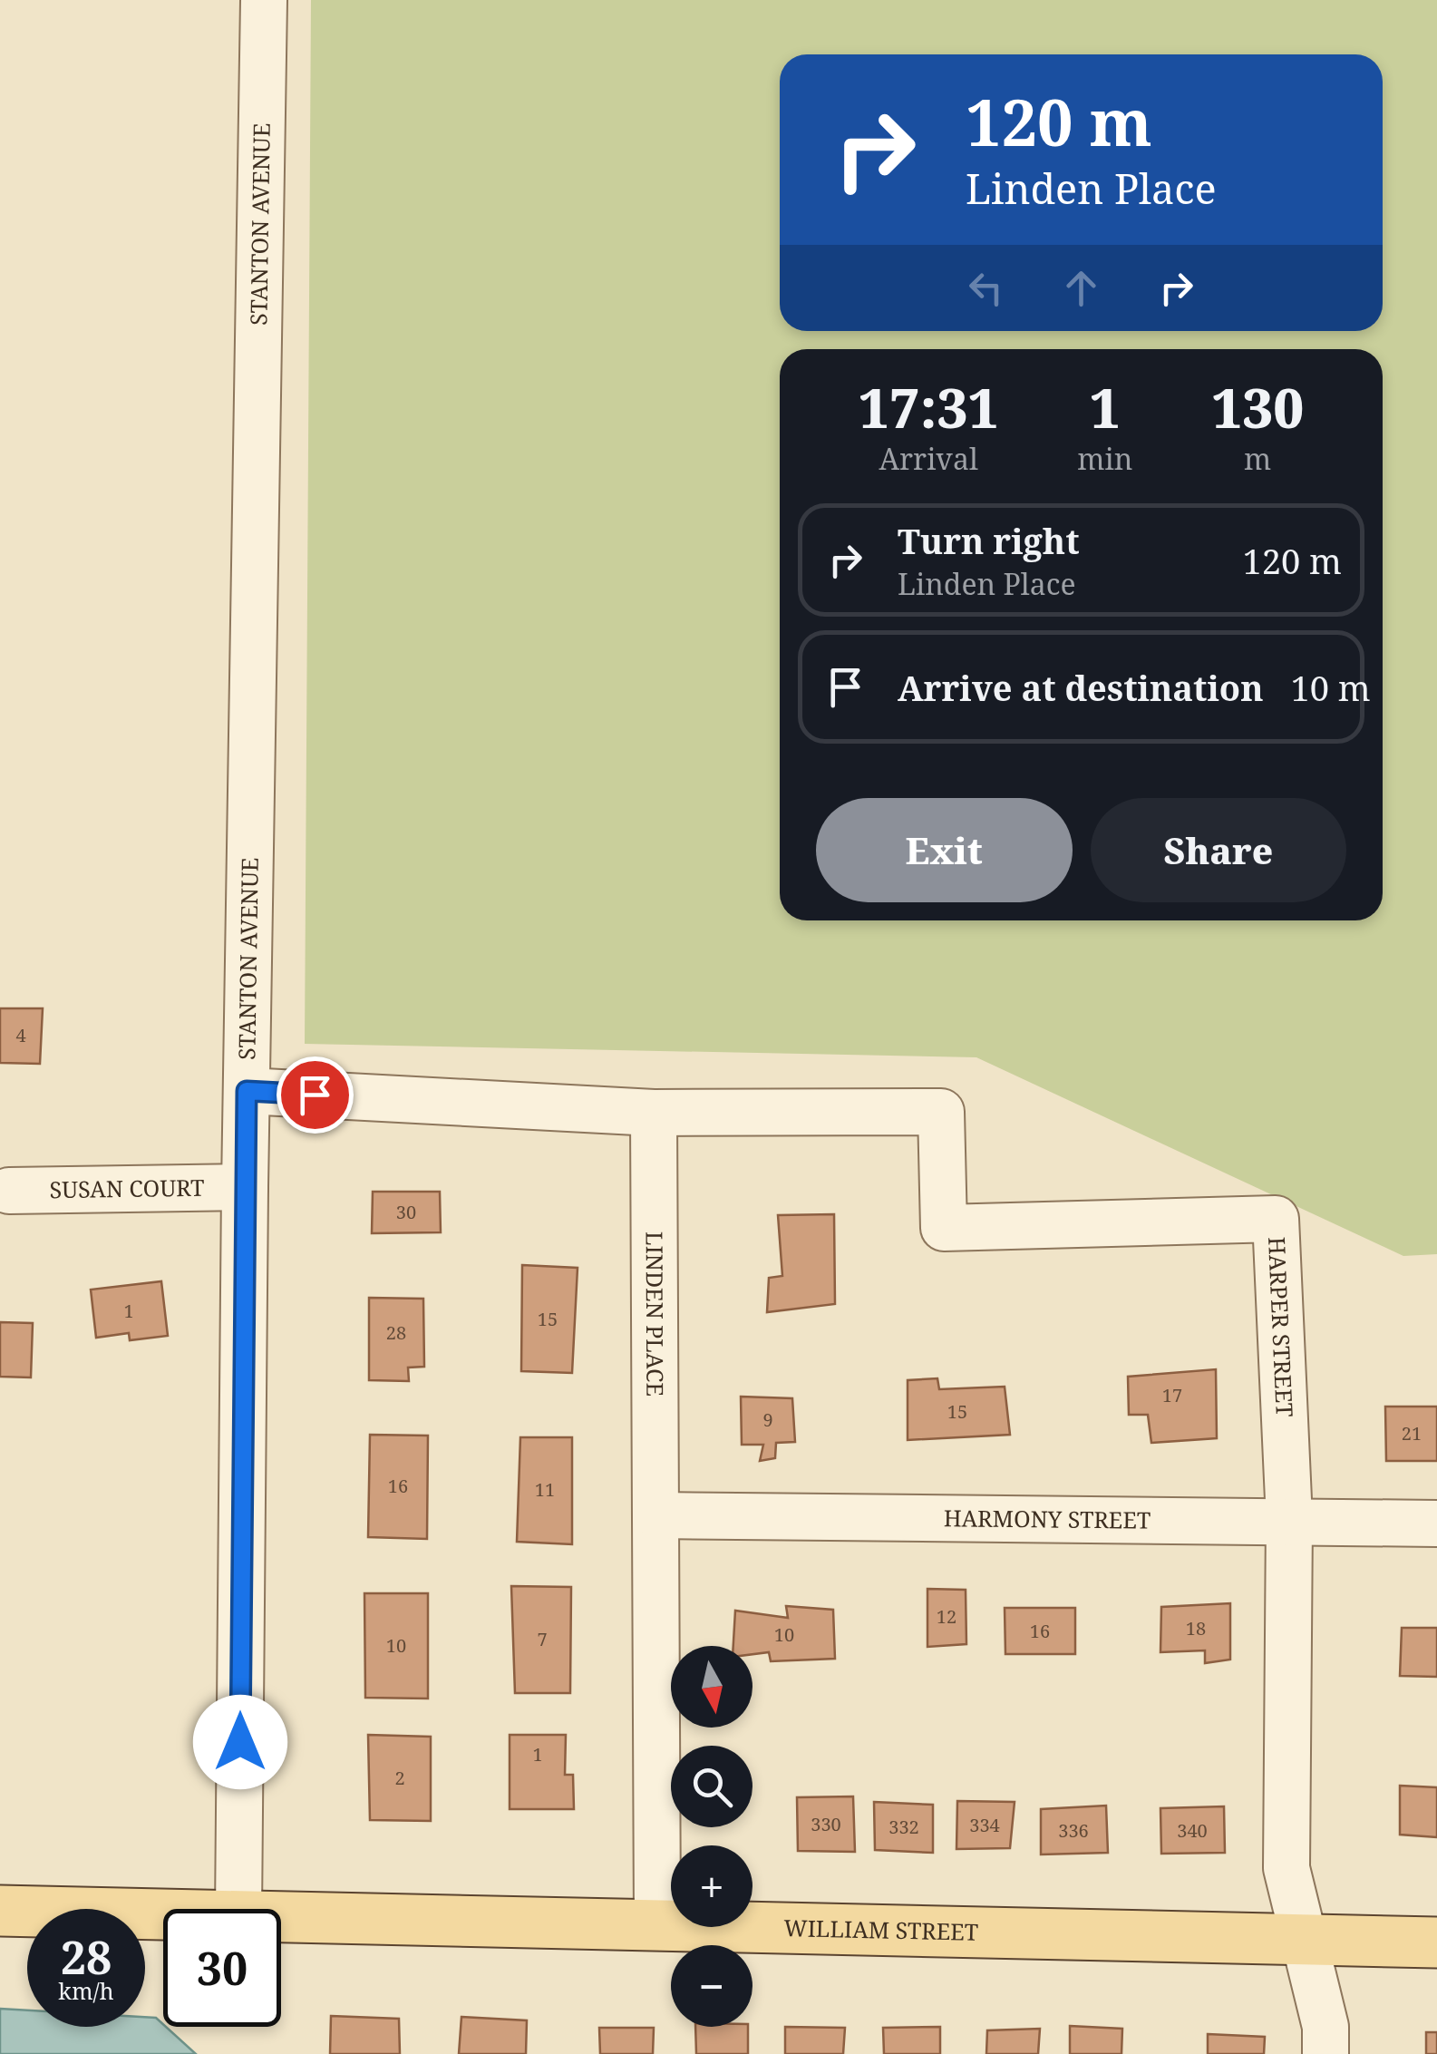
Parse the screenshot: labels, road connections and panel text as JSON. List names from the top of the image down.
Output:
{
  "streets": {
    "main road": ["WILLIAM STREET"],
    "street": [
      "STANTON AVENUE",
      "SUSAN COURT",
      "LINDEN PLACE",
      "HARPER STREET",
      "HARMONY STREET"
    ]
  },
  "crossings": [
    ["STANTON AVENUE", "SUSAN COURT"],
    ["LINDEN PLACE", "HARPER STREET"],
    ["LINDEN PLACE", "HARMONY STREET"],
    ["LINDEN PLACE", "WILLIAM STREET"],
    ["HARPER STREET", "HARMONY STREET"],
    ["HARPER STREET", "WILLIAM STREET"]
  ],
  "house_numbers": [
    "4",
    "30",
    "1",
    "15",
    "28",
    "17",
    "15",
    "9",
    "21",
    "16",
    "11",
    "12",
    "18",
    "16",
    "10",
    "7",
    "10",
    "1",
    "2",
    "330",
    "334",
    "332",
    "336",
    "340"
  ],
  "north": "bottom",
  "page": {
    "turn": ["120 m", "Linden Place"],
    "eta": [
      "17:31",
      "Arrival",
      "1",
      "min",
      "130",
      "m"
    ],
    "list": [
      {
        "name": "Turn right",
        "note": "Linden Place",
        "value": "120 m"
      },
      {
        "name": "Arrive at destination",
        "value": "10 m"
      }
    ],
    "buttons": ["Exit", "Share"],
    "map_buttons": ["+", "−"],
    "speed": "28 km/h",
    "limit": "30"
  }
}
